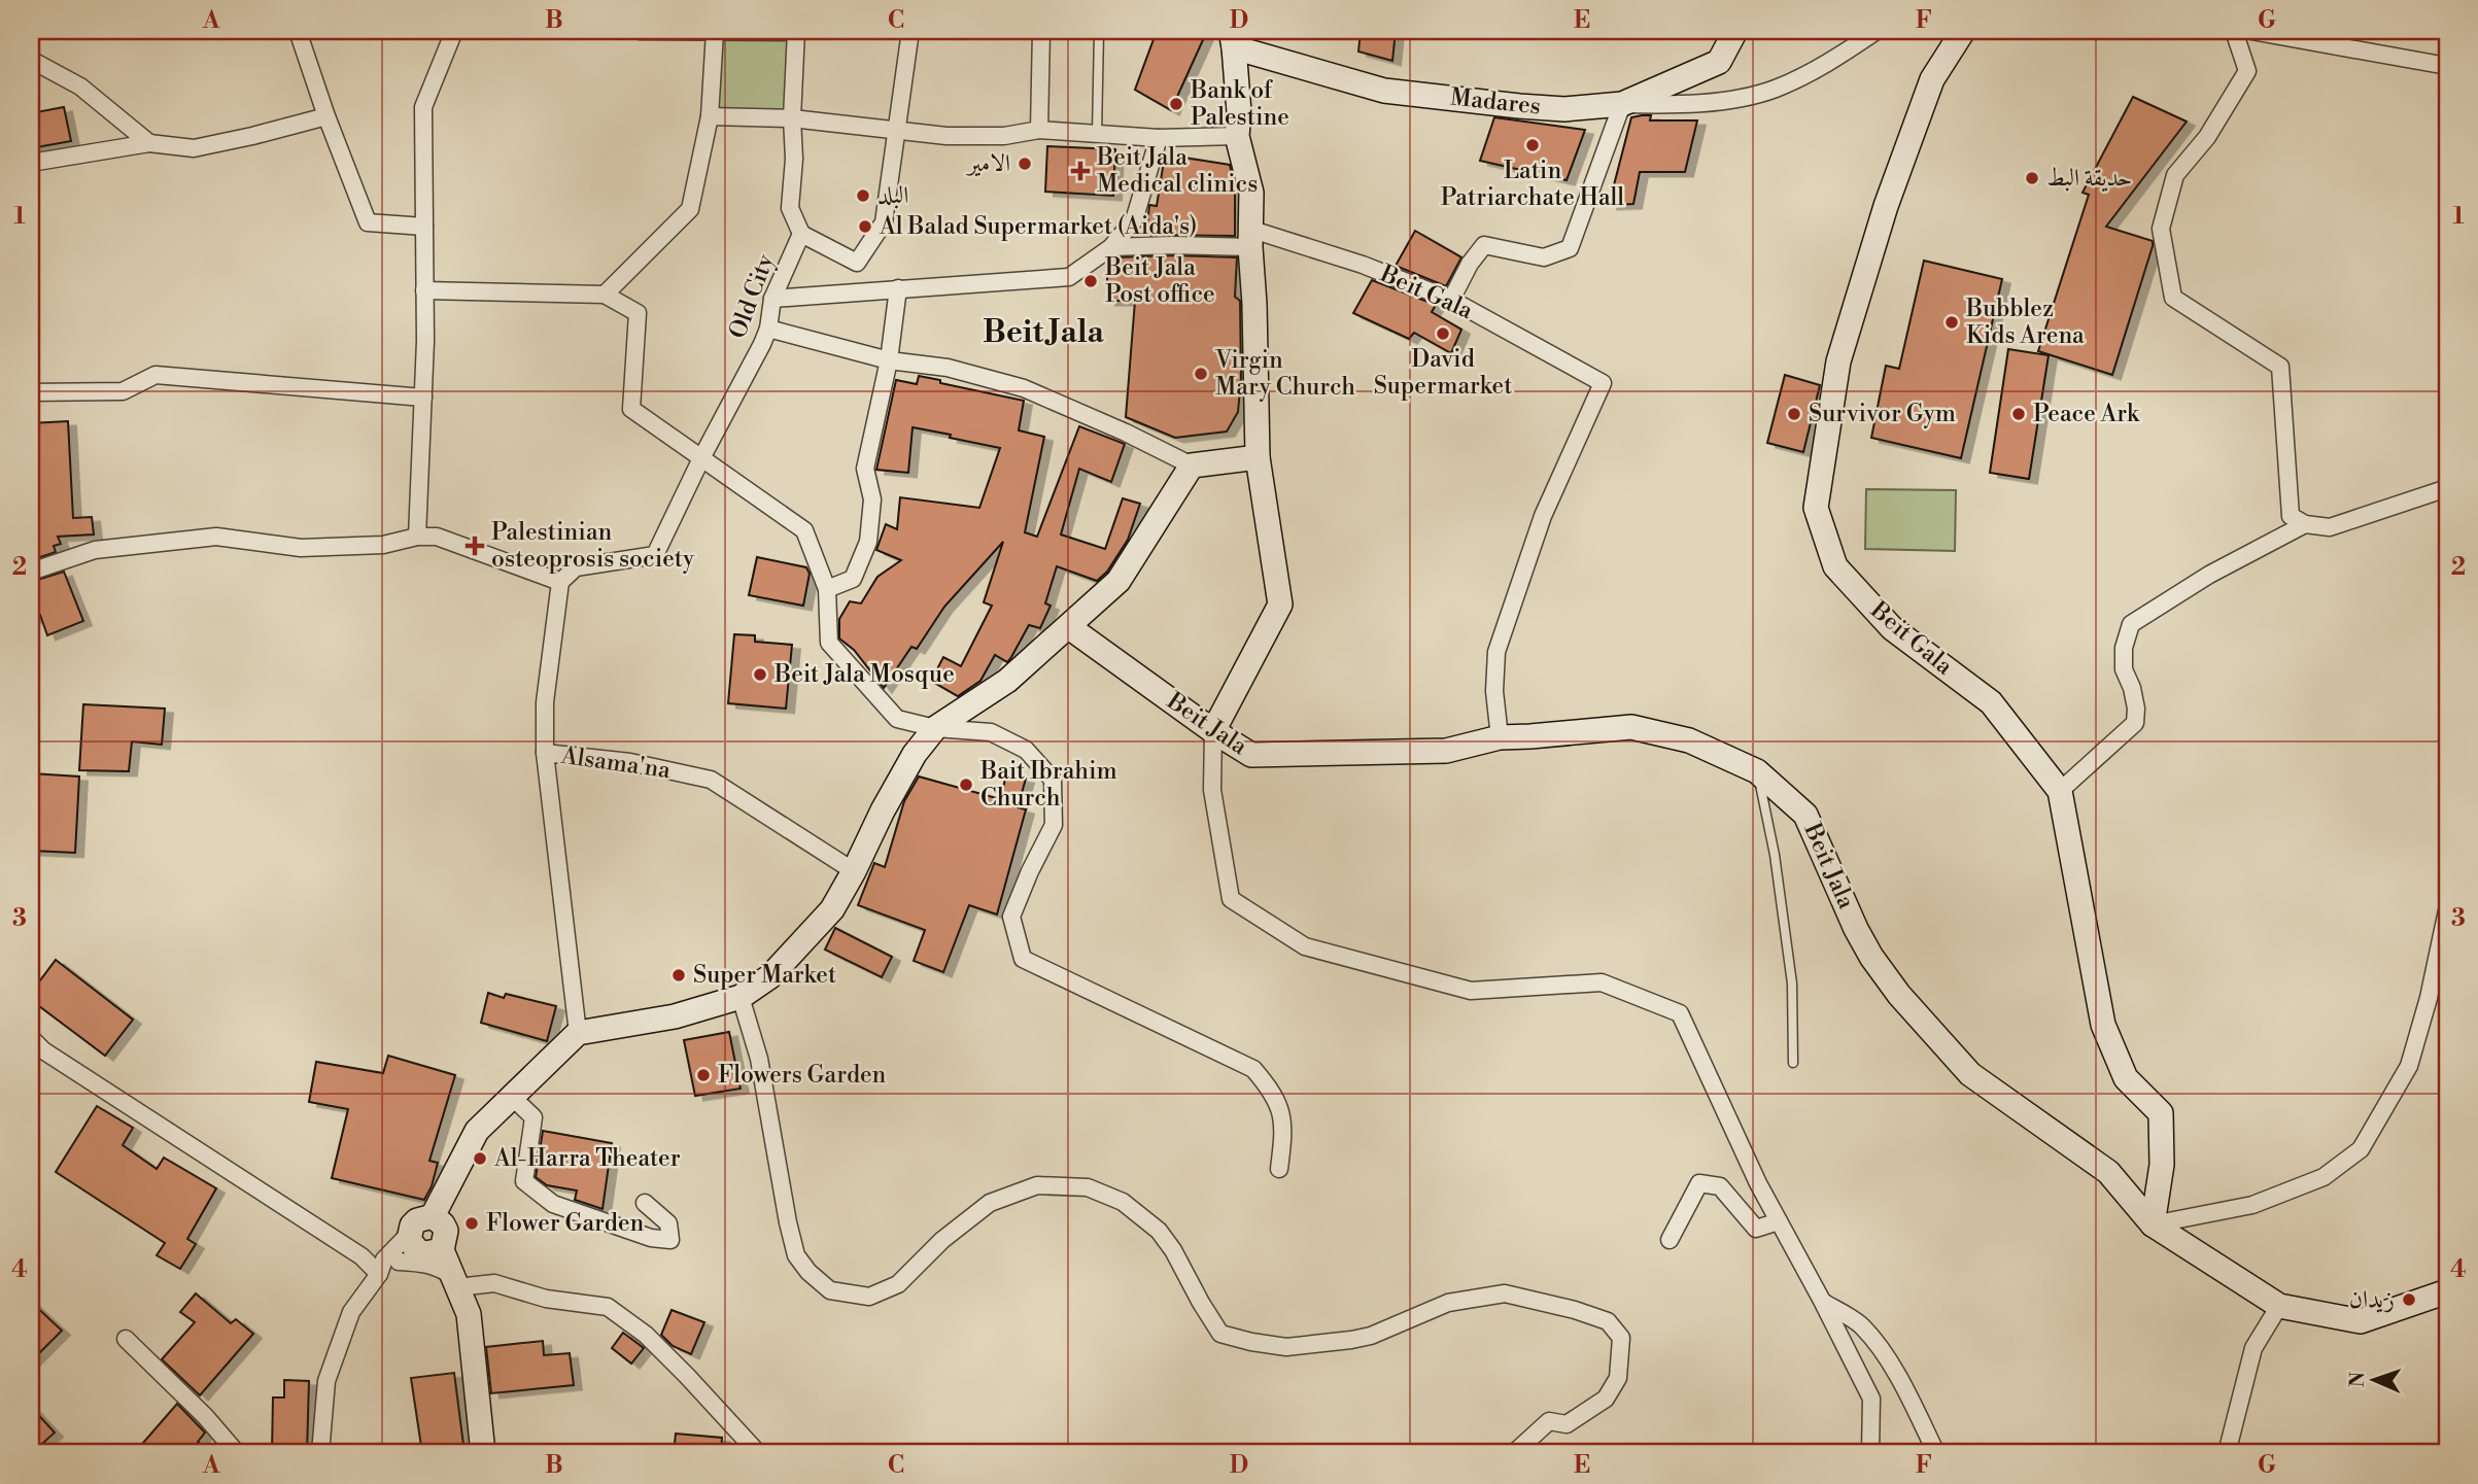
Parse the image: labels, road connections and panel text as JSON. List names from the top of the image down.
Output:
{
  "streets": {
    "street": [
      "Madares",
      "Beit Gala",
      "Old City",
      "Beit Jala",
      "Alsama'na"
    ]
  },
  "crossings": [
    ["Beit Gala", "Beit Jala"]
  ],
  "districts": ["Beit Jala"],
  "places": {
    "other": [
      "Bank of Palestine",
      "Latin Patriarchate Hall",
      "الامير",
      "حديقة البط",
      "البلد",
      "Al Balad Supermarket (Aida's)",
      "Beit Jala Post office",
      "Bubblez Kids Arena",
      "David Supermarket",
      "Virgin Mary Church",
      "Survivor Gym",
      "Peace Ark",
      "Beit Jala Mosque",
      "Bait Ibrahim Church",
      "Super Market",
      "Flowers Garden",
      "Al-Harra Theater",
      "Flower Garden",
      "زيدان"
    ],
    "health": ["Beit Jala Medical clinics", "Palestinian osteoprosis society"]
  },
  "north": "left",
  "grid": {
    "columns": [
      "A",
      "B",
      "C",
      "D",
      "E",
      "F",
      "G"
    ],
    "rows": [
      "1",
      "2",
      "3",
      "4"
    ]
  }
}
